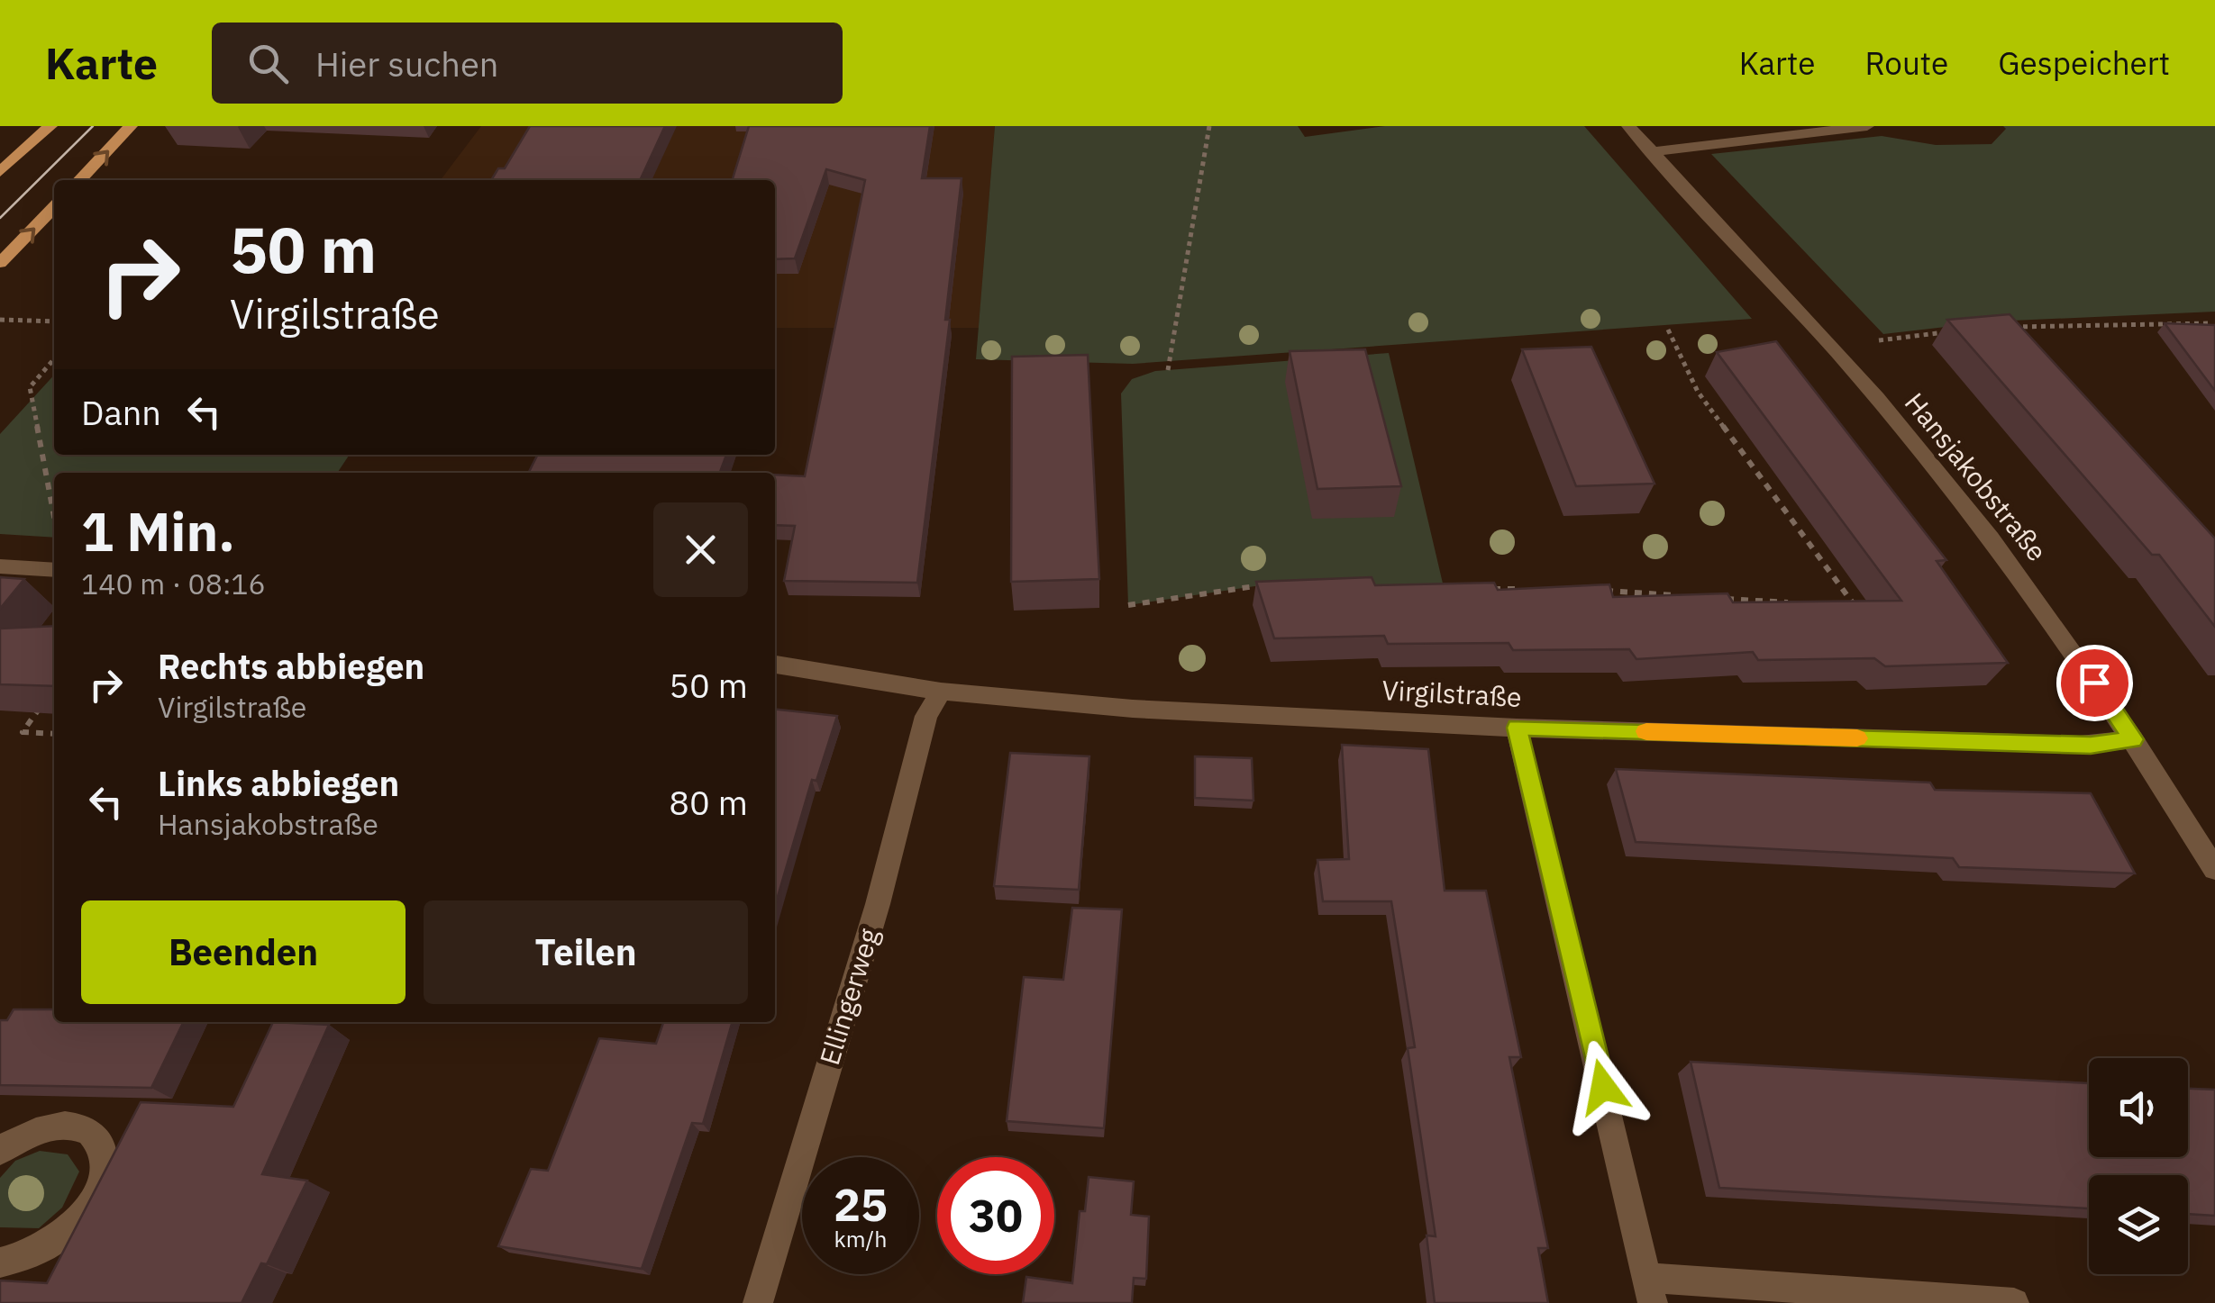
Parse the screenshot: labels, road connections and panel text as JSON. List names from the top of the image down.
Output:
{
  "streets": {
    "street": ["Hansjakobstraße", "Virgilstraße", "Ellingerweg"]
  },
  "crossings": [
    ["Hansjakobstraße", "Virgilstraße"],
    ["Virgilstraße", "Ellingerweg"]
  ],
  "page": {
    "header": "Karte",
    "search": "Hier suchen",
    "nav": ["Karte", "Route", "Gespeichert"],
    "turn": ["50 m", "Virgilstraße"],
    "then": "Dann",
    "heading": ["1 Min.", "140 m · 08:16"],
    "list": [
      {
        "name": "Rechts abbiegen",
        "note": "Virgilstraße",
        "value": "50 m"
      },
      {
        "name": "Links abbiegen",
        "note": "Hansjakobstraße",
        "value": "80 m"
      }
    ],
    "buttons": ["Beenden", "Teilen"],
    "speed": "25 km/h",
    "limit": "30"
  }
}
